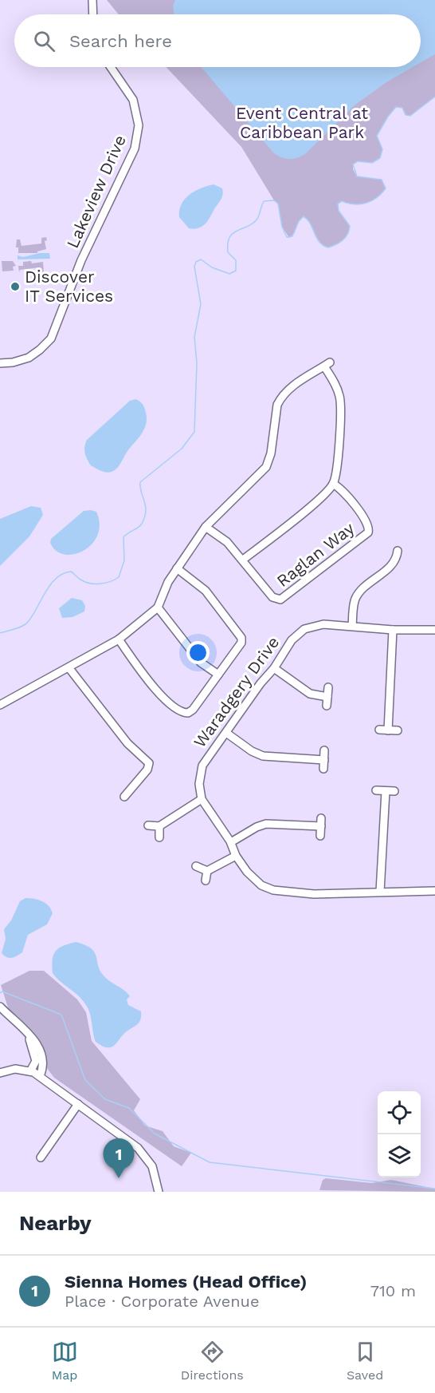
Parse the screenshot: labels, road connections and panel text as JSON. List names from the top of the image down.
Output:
{
  "streets": {
    "street": ["Lakeview Drive", "Raglan Way", "Waradgery Drive"]
  },
  "parks": ["Event Central at Caribbean Park"],
  "places": ["Discover IT Services"],
  "page": {
    "search": "Search here",
    "pins": "1",
    "heading": "Nearby",
    "list": [
      {
        "mark": "1",
        "name": "Sienna Homes (Head Office)",
        "note": "Place · Corporate Avenue",
        "value": "710 m"
      }
    ],
    "nav": ["Map", "Directions", "Saved"]
  }
}
